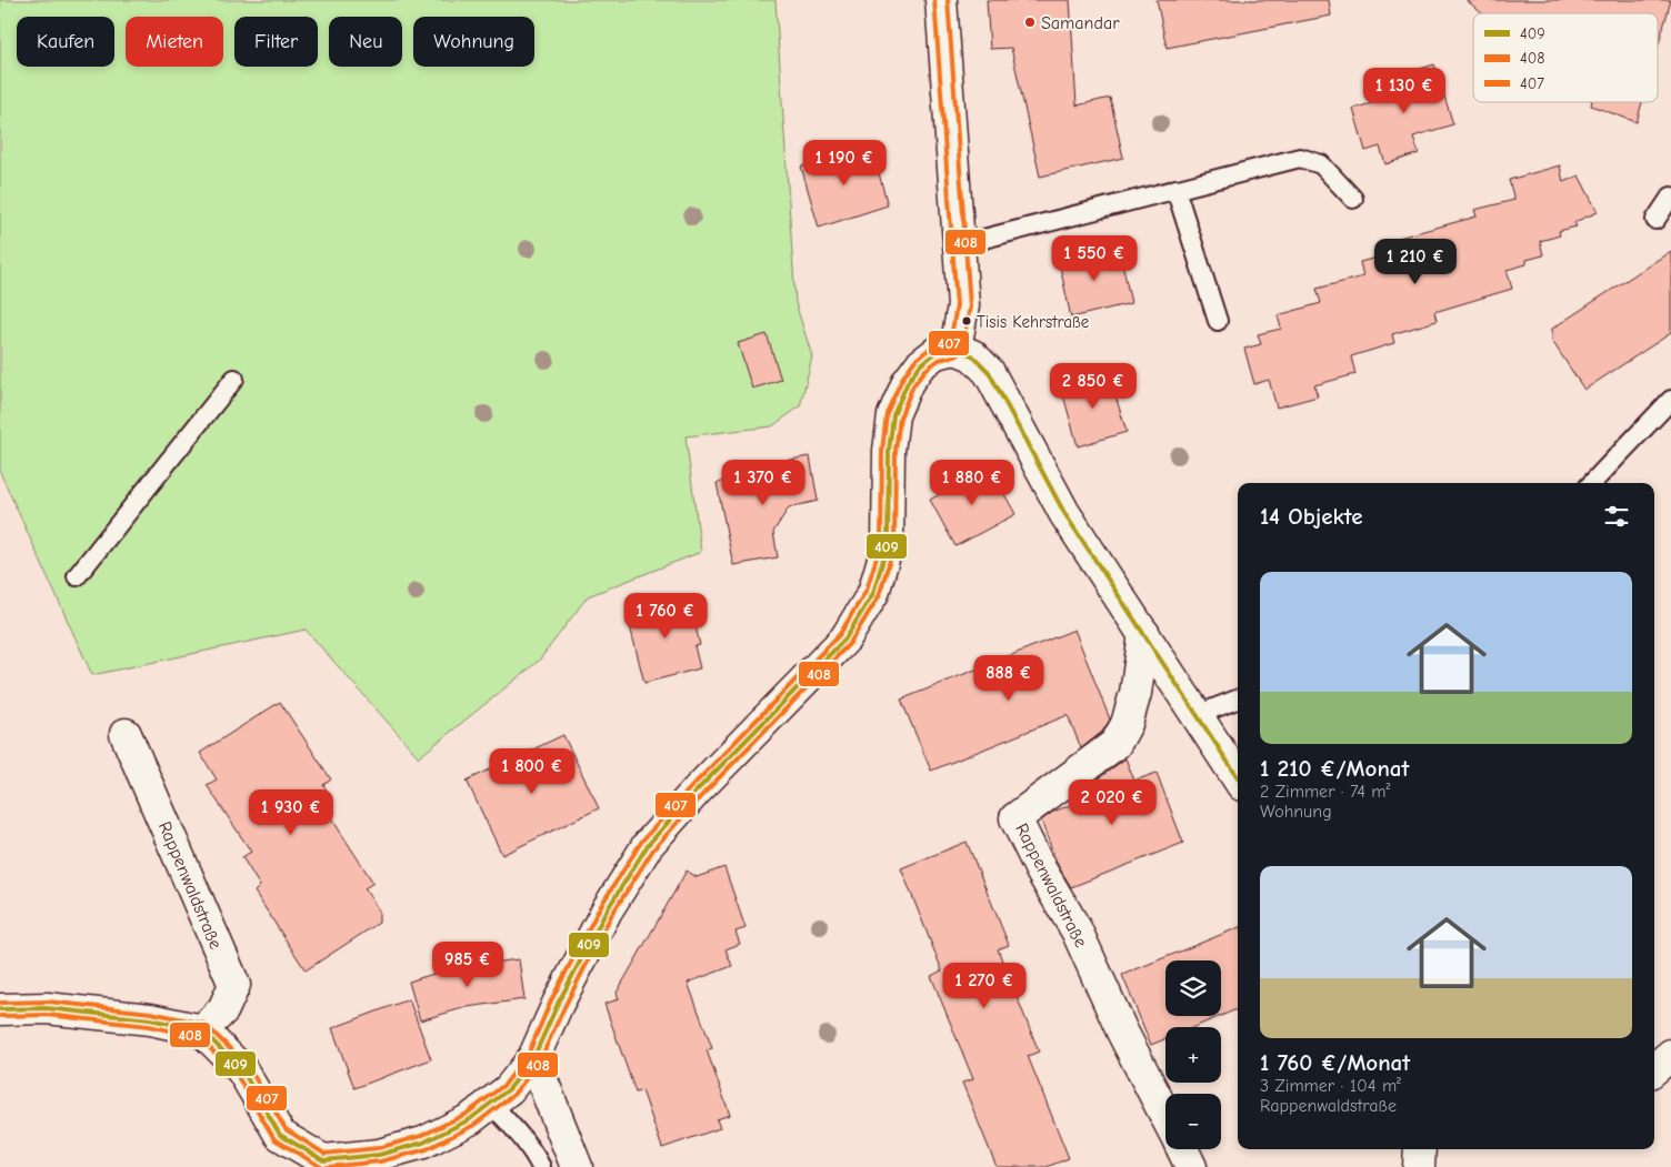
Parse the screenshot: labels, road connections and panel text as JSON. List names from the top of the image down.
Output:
{
  "streets": {
    "street": ["Rappenwaldstraße"]
  },
  "places": ["Samandar", "Tisis Kehrstraße"],
  "lines": ["transit line 408", "transit line 407", "transit line 409"],
  "legend": ["409", "408", "407"],
  "page": {
    "chip": [
      "Kaufen",
      "Mieten",
      "Filter",
      "Neu",
      "Wohnung"
    ],
    "price": [
      "1 130 €",
      "1 190 €",
      "1 550 €",
      "1 210 €",
      "2 850 €",
      "1 370 €",
      "1 880 €",
      "1 760 €",
      "888 €",
      "1 800 €",
      "2 020 €",
      "1 930 €",
      "985 €",
      "1 270 €"
    ],
    "heading": "14 Objekte",
    "list": [
      {
        "name": "1 210 €/Monat",
        "note": "2 Zimmer · 74 m² · Wohnung"
      },
      {
        "name": "1 760 €/Monat",
        "note": "3 Zimmer · 104 m² · Rappenwaldstraße"
      }
    ],
    "map_buttons": ["+", "−"]
  }
}
